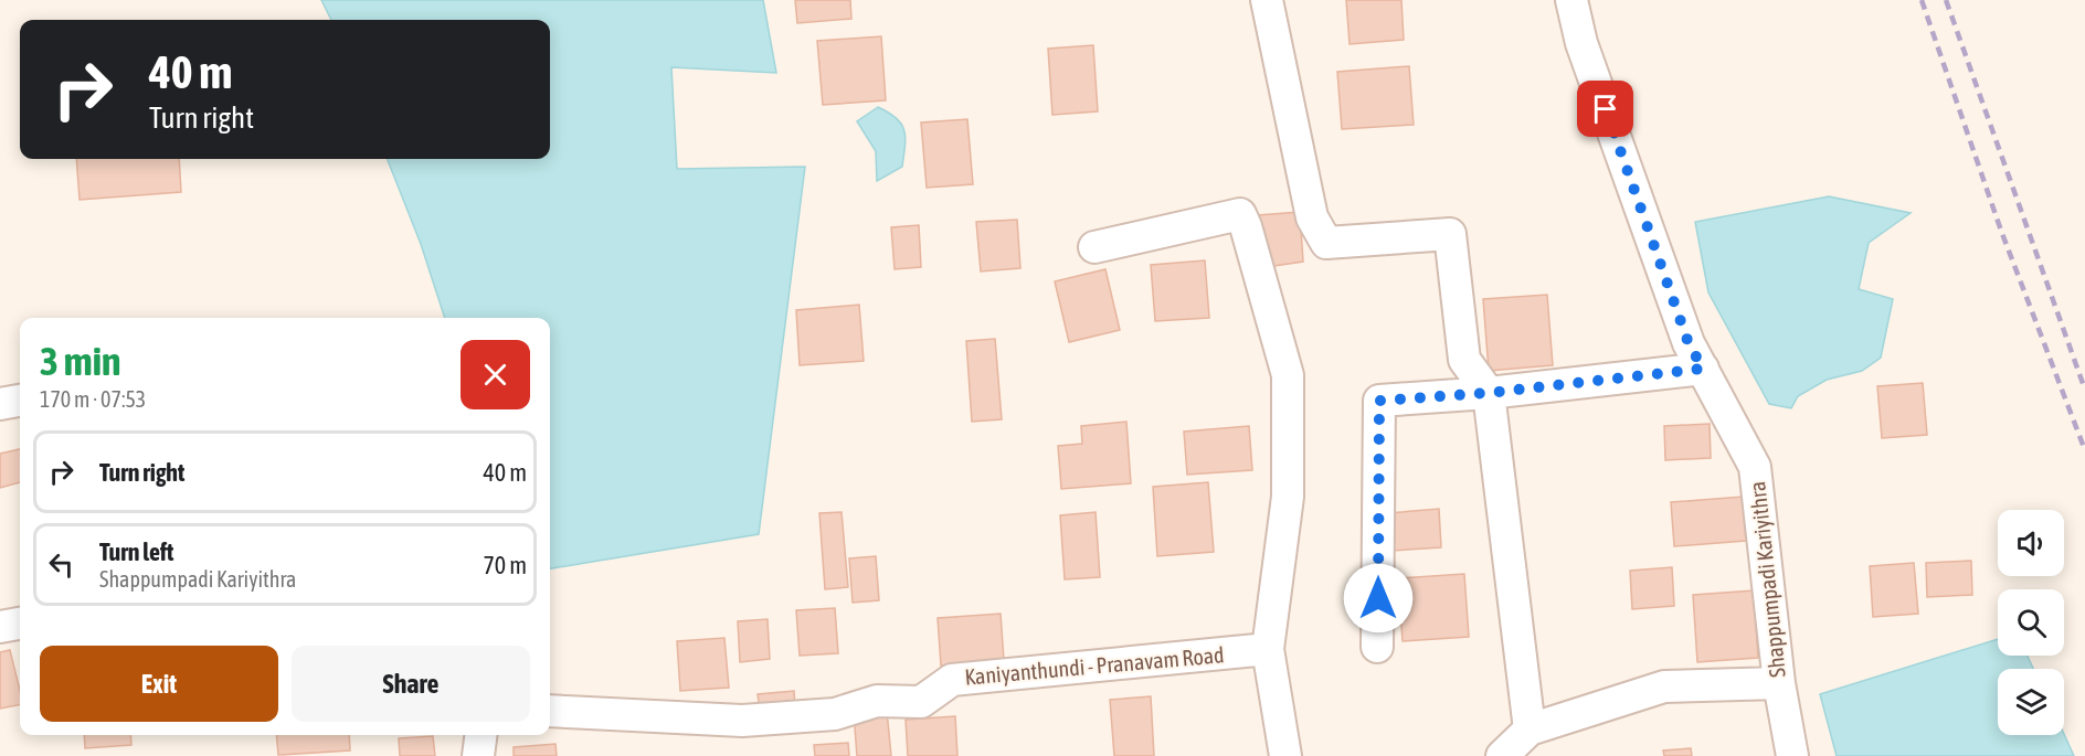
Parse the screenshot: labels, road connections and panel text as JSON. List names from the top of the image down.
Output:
{
  "streets": {
    "street": ["Shappumpadi Kariyithra", "Kaniyanthundi - Pranavam Road"]
  },
  "page": {
    "turn": ["40 m", "Turn right"],
    "heading": ["3 min", "170 m · 07:53"],
    "list": [
      {
        "name": "Turn right",
        "value": "40 m"
      },
      {
        "name": "Turn left",
        "note": "Shappumpadi Kariyithra",
        "value": "70 m"
      }
    ],
    "buttons": ["Exit", "Share"]
  }
}
